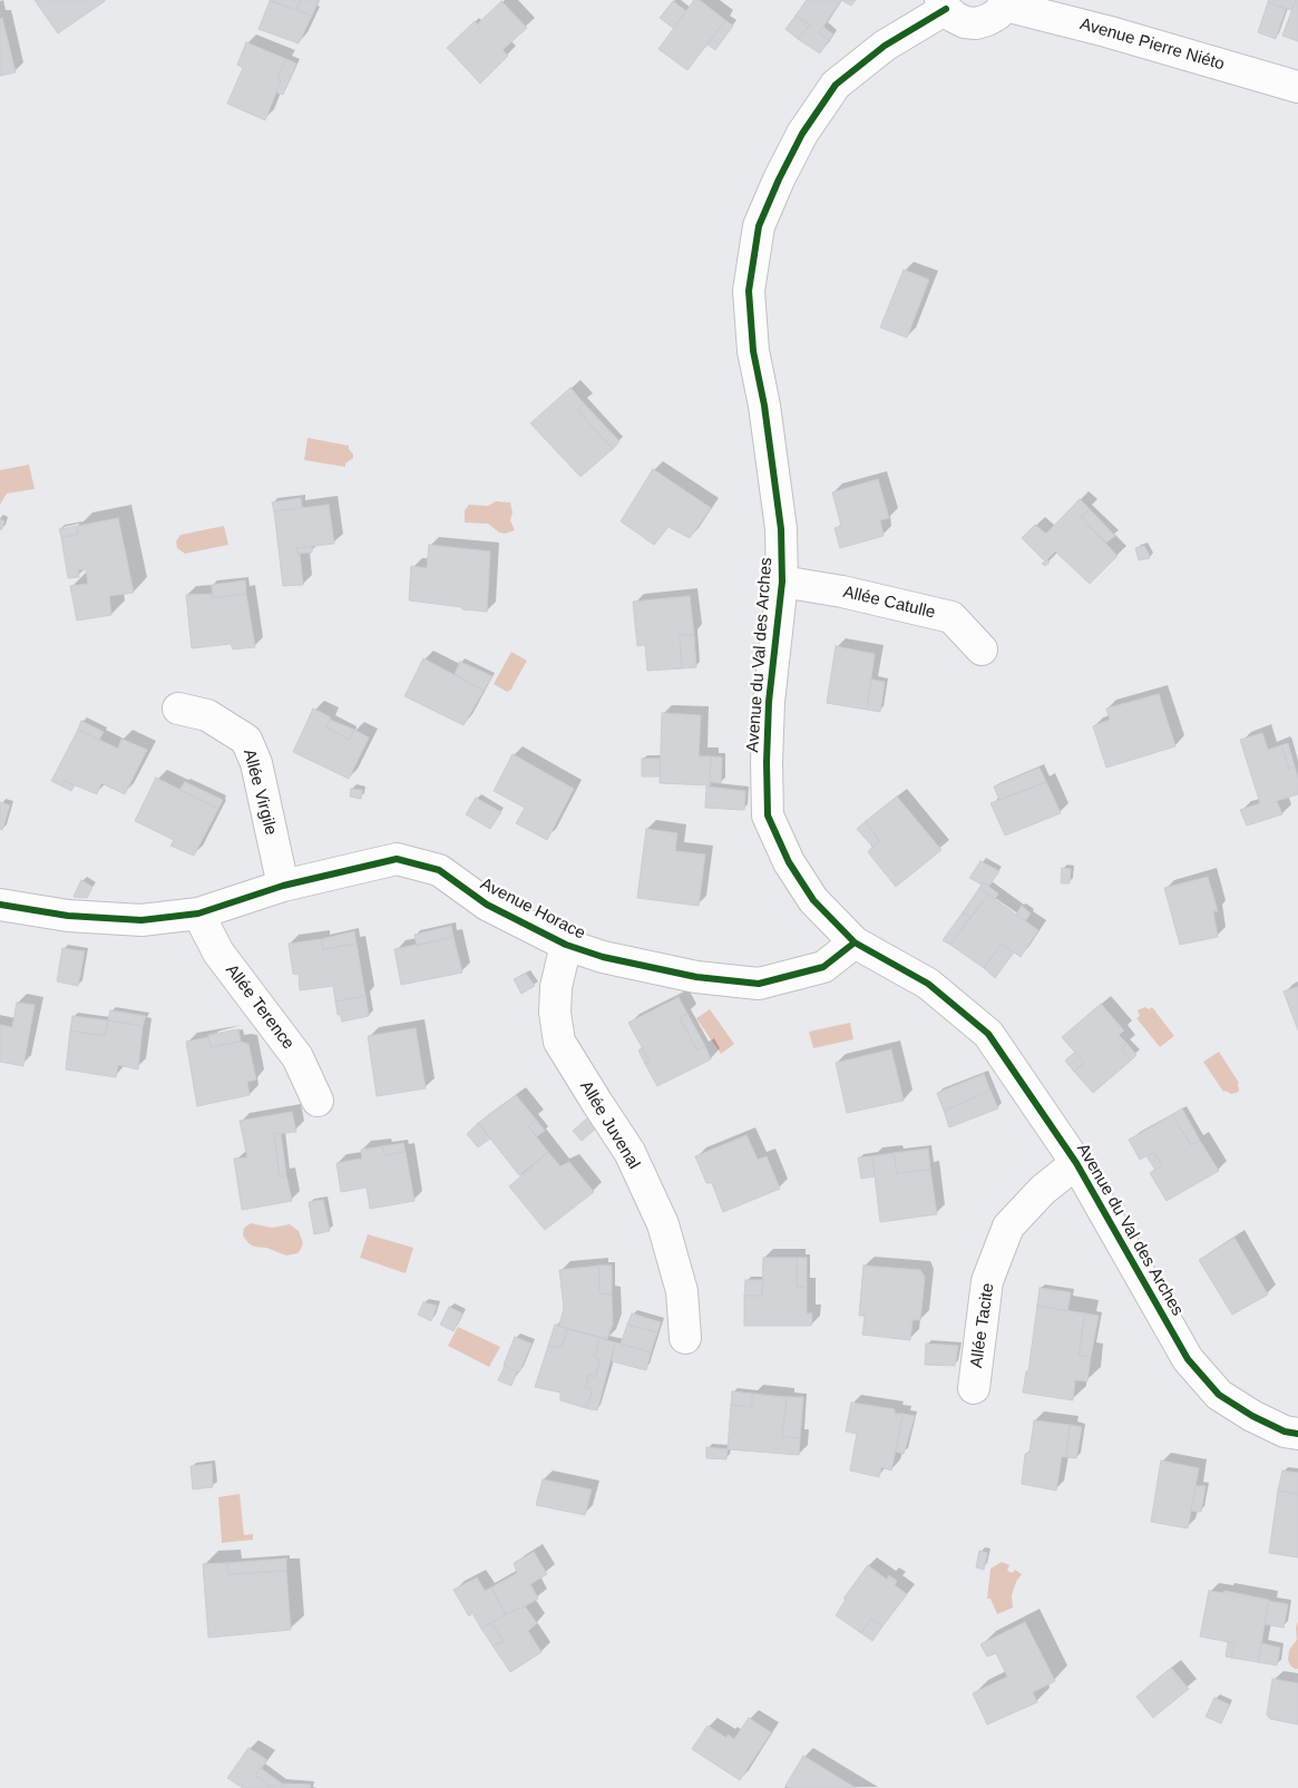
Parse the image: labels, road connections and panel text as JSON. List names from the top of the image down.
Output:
{
  "streets": {
    "street": [
      "Avenue Pierre Niéto",
      "Allée Catulle",
      "Avenue du Val des Arches",
      "Allée Virgile",
      "Avenue Horace",
      "Allée Terence",
      "Allée Juvenal",
      "Allée Tacite"
    ]
  },
  "crossings": [
    ["Allée Catulle", "Avenue du Val des Arches"],
    ["Avenue du Val des Arches", "Avenue Horace"],
    ["Avenue du Val des Arches", "Allée Tacite"],
    ["Allée Virgile", "Avenue Horace"],
    ["Avenue Horace", "Allée Terence"],
    ["Avenue Horace", "Allée Juvenal"]
  ]
}
